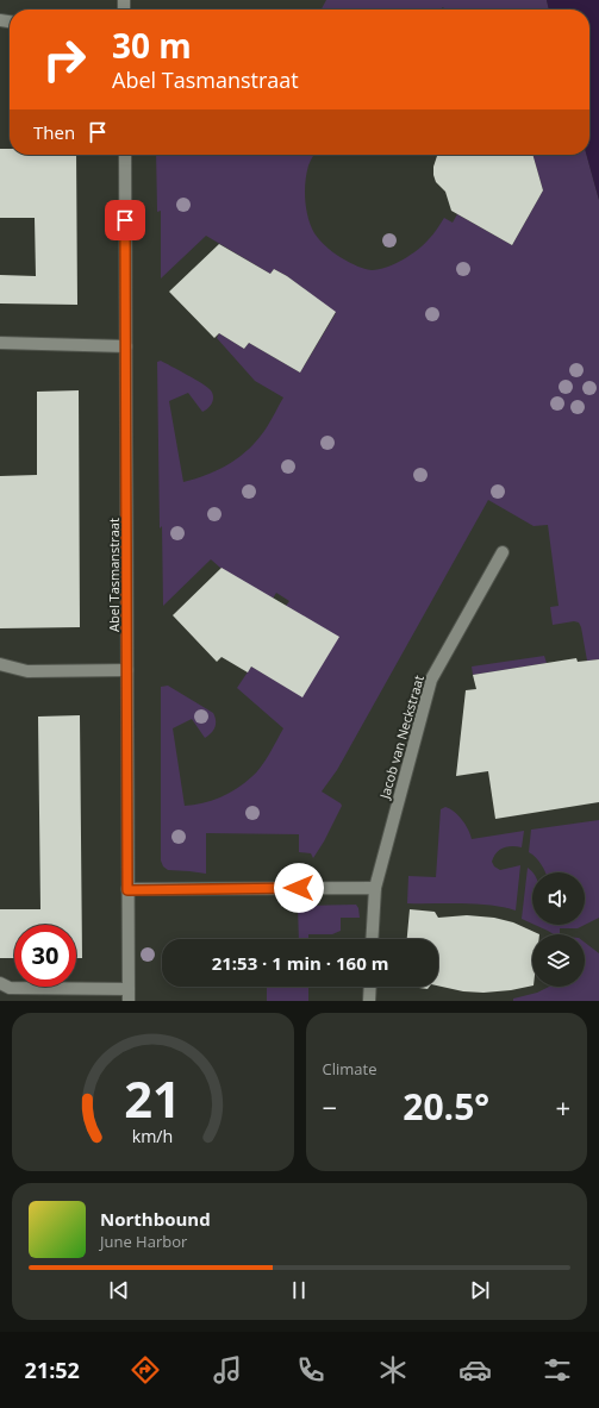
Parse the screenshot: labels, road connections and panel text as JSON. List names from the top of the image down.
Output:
{
  "streets": {
    "street": ["Abel Tasmanstraat", "Jacob van Neckstraat"]
  },
  "page": {
    "turn": ["30 m", "Abel Tasmanstraat"],
    "then": "Then",
    "limit": "30",
    "trip": "21:53 · 1 min · 160 m",
    "tile": "Climate",
    "heat": ["−", "20.5°", "+"],
    "song": ["Northbound", "June Harbor"],
    "tabs": "21:52",
    "gauge": ["21", "km/h"]
  }
}
